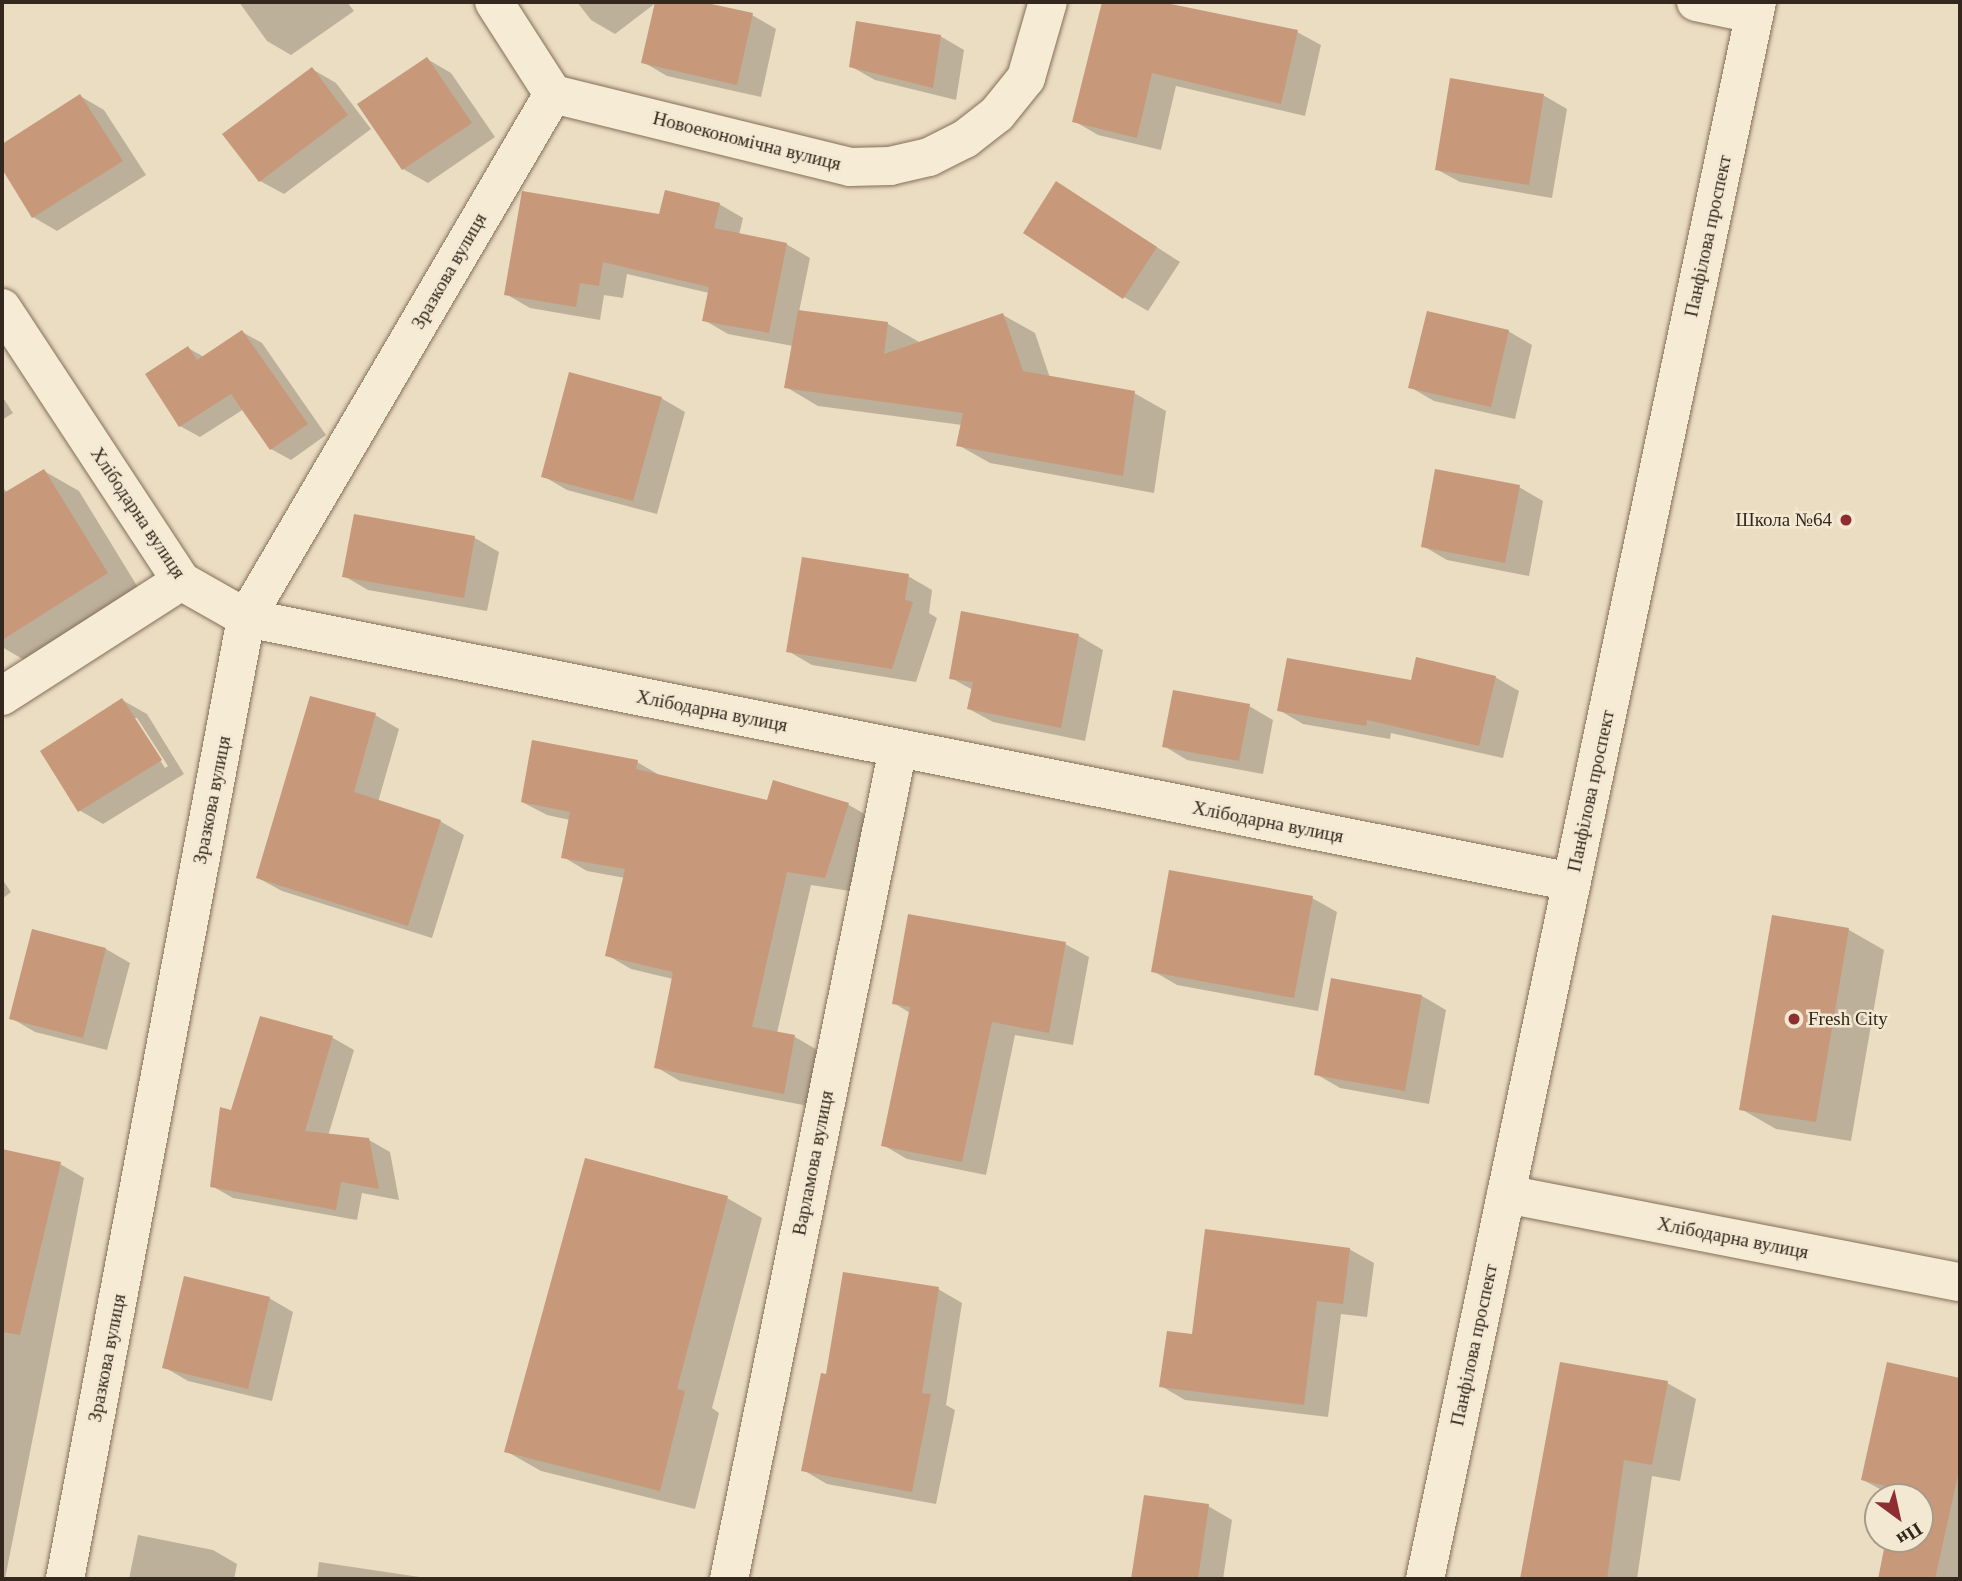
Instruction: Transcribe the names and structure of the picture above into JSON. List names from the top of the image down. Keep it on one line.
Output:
{"streets":{"street":["Новоекономічна вулиця","Панфілова проспект","Зразкова вулиця","Хлібодарна вулиця","Варламова вулиця"]},"crossings":[["Новоекономічна вулиця","Зразкова вулиця"],["Панфілова проспект","Хлібодарна вулиця"],["Зразкова вулиця","Хлібодарна вулиця"],["Хлібодарна вулиця","Варламова вулиця"]],"places":["Школа №64","Fresh City"],"north":"bottom right"}
